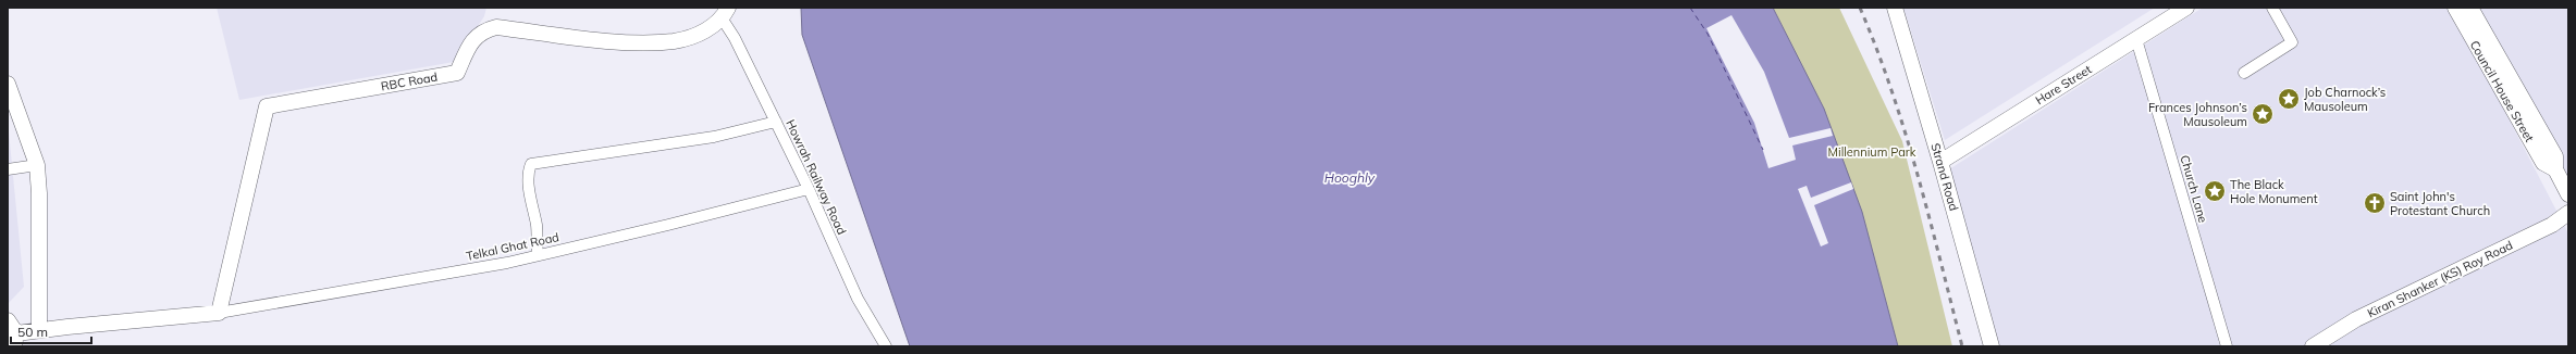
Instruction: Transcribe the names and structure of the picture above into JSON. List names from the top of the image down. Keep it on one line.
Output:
{"streets":{"main road":["RBC Road","Hare Street","Council House Street","Strand Road","Kiran Shanker (KS) Roy Road"],"street":["Howrah Railway Road","Church Lane","Telkal Ghat Road"]},"crossings":[["RBC Road","Howrah Railway Road"],["RBC Road","Telkal Ghat Road"],["Hare Street","Strand Road"],["Hare Street","Church Lane"],["Howrah Railway Road","Telkal Ghat Road"]],"water":["Hooghly"],"parks":["Millennium Park"],"places":{"place":["Job Charnock’s Mausoleum","Frances Johnson’s Mausoleum","The Black Hole Monument"],"church":["Saint John's Protestant Church"]},"scale_bar":"50 m"}
